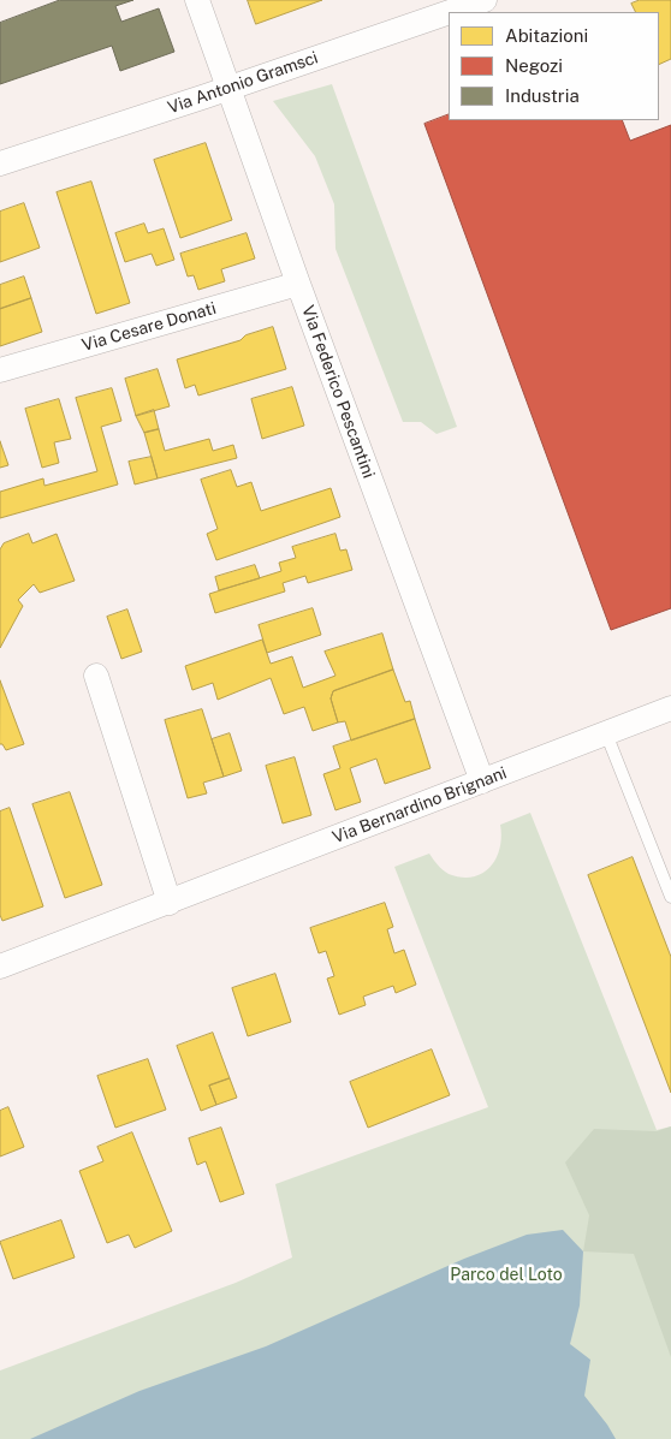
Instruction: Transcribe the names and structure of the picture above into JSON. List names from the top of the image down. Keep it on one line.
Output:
{"streets":{"street":["Via Antonio Gramsci","Via Cesare Donati","Via Federico Pescantini","Via Bernardino Brignani"]},"crossings":[["Via Antonio Gramsci","Via Federico Pescantini"],["Via Cesare Donati","Via Federico Pescantini"],["Via Federico Pescantini","Via Bernardino Brignani"]],"parks":["Parco del Loto"],"legend":["Abitazioni","Negozi","Industria"]}
